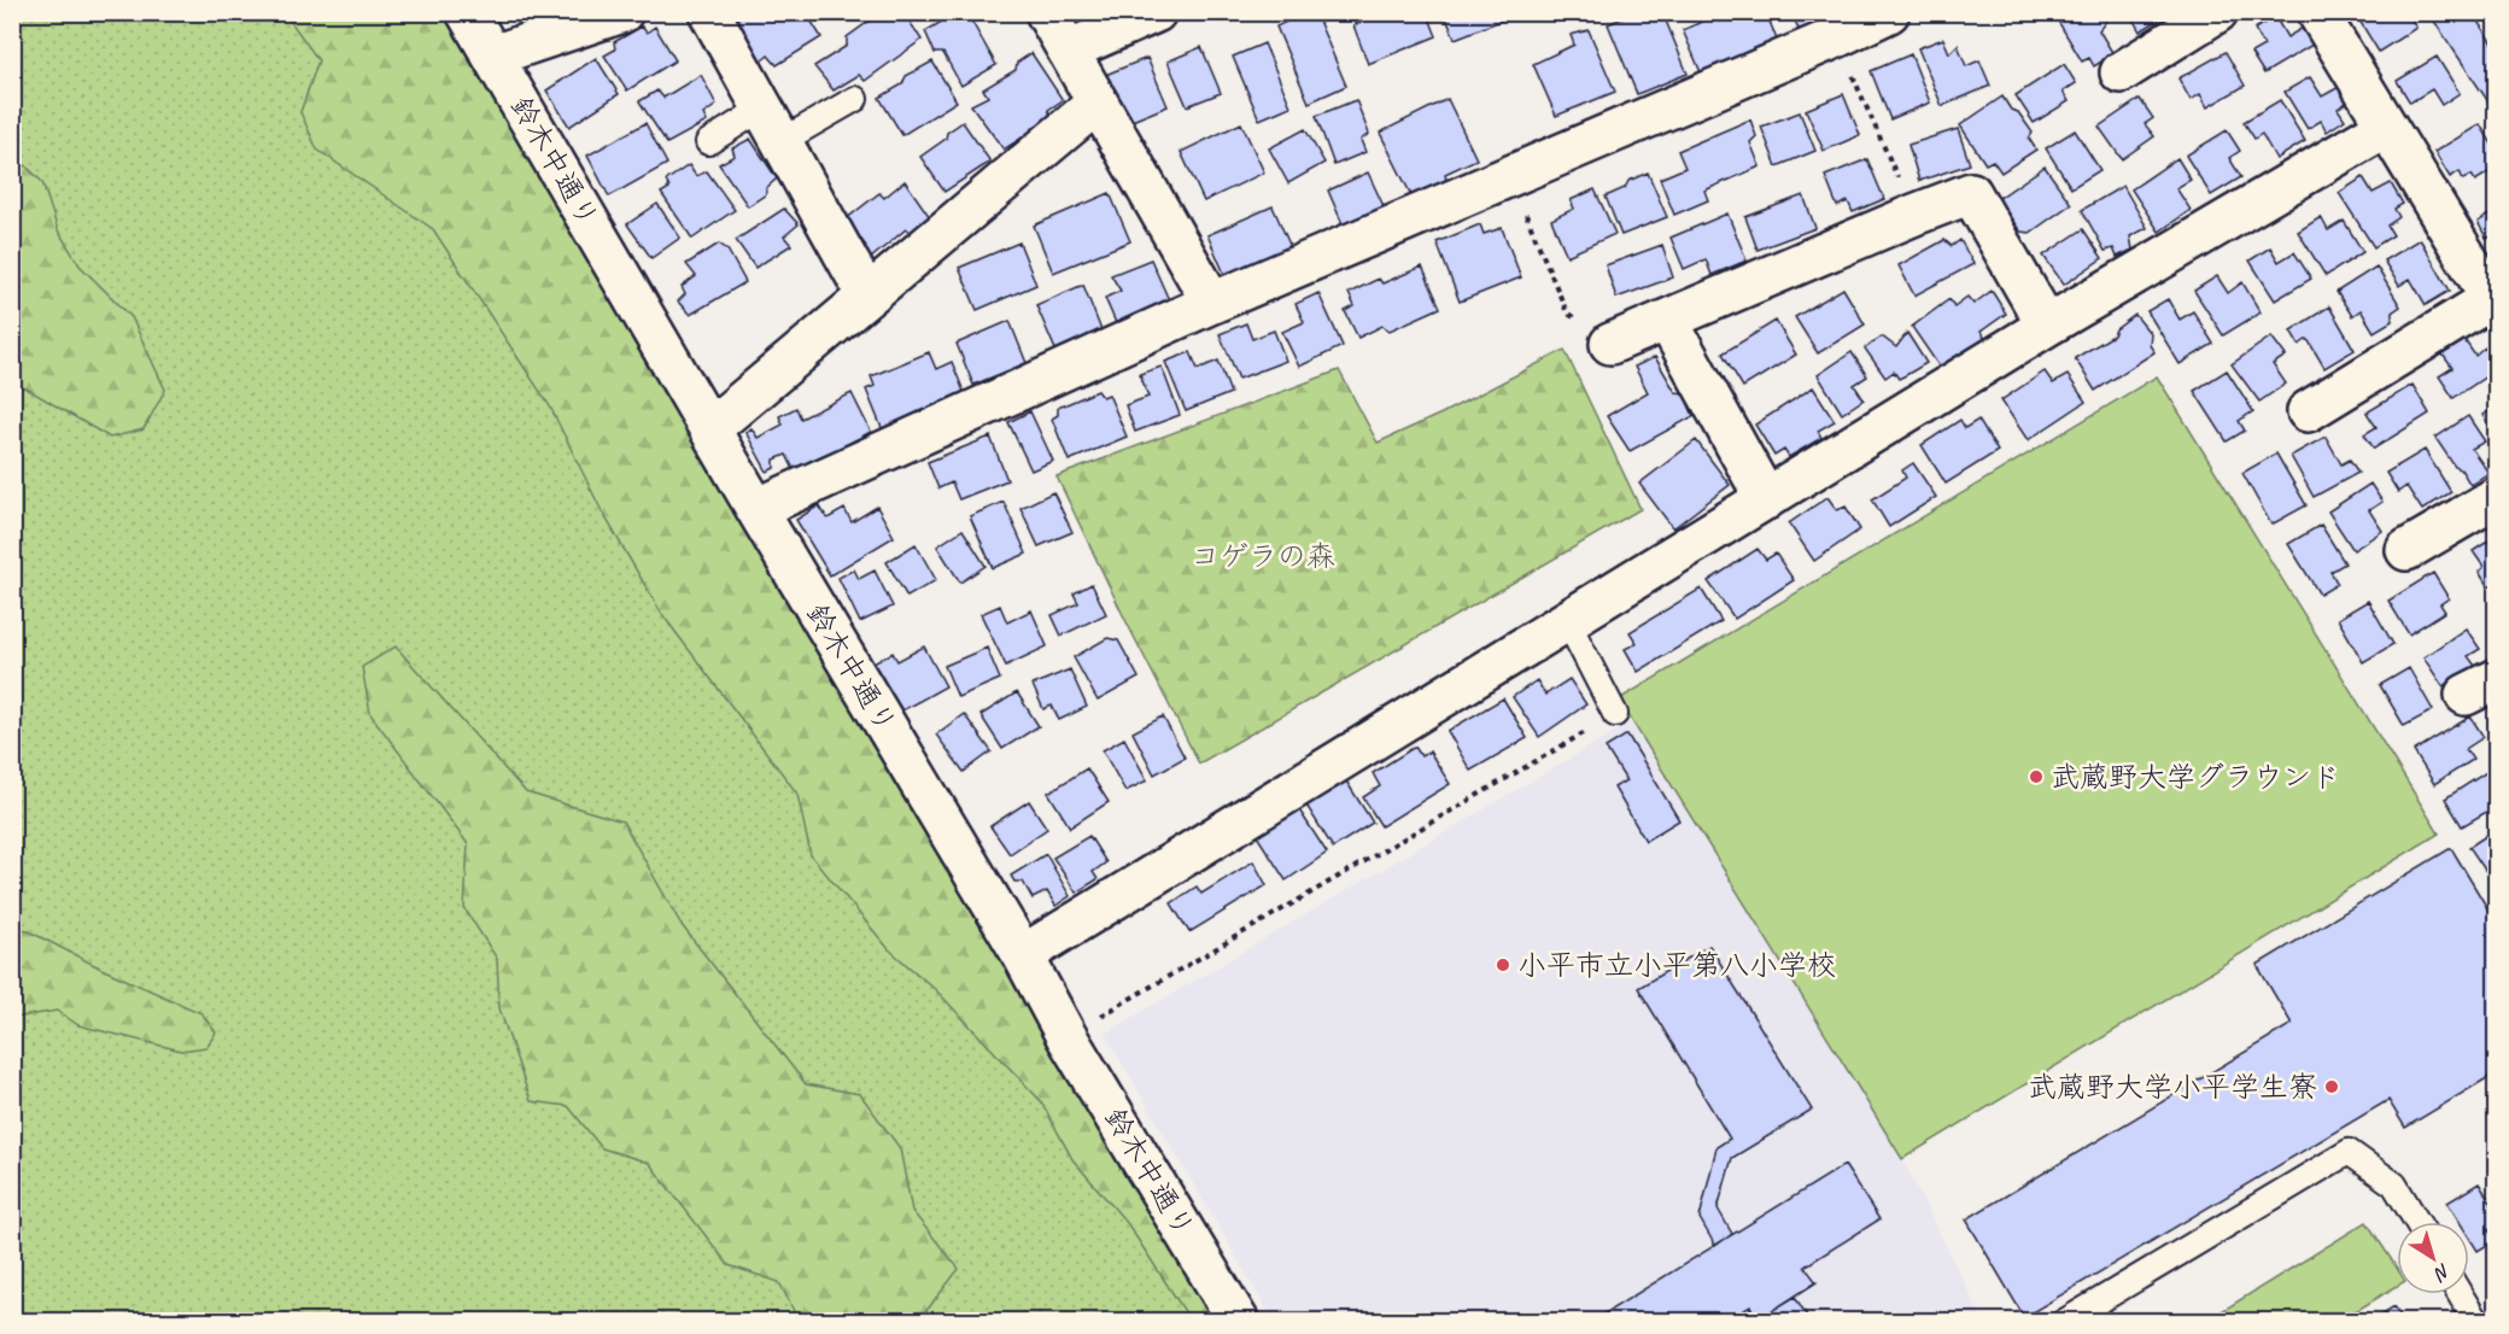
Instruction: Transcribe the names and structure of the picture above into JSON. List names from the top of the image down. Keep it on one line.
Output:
{"streets":{"street":["鈴木中通り"]},"parks":["コゲラの森"],"places":["武蔵野大学グラウンド","小平市立小平第八小学校","武蔵野大学小平学生寮"],"north":"bottom right"}
